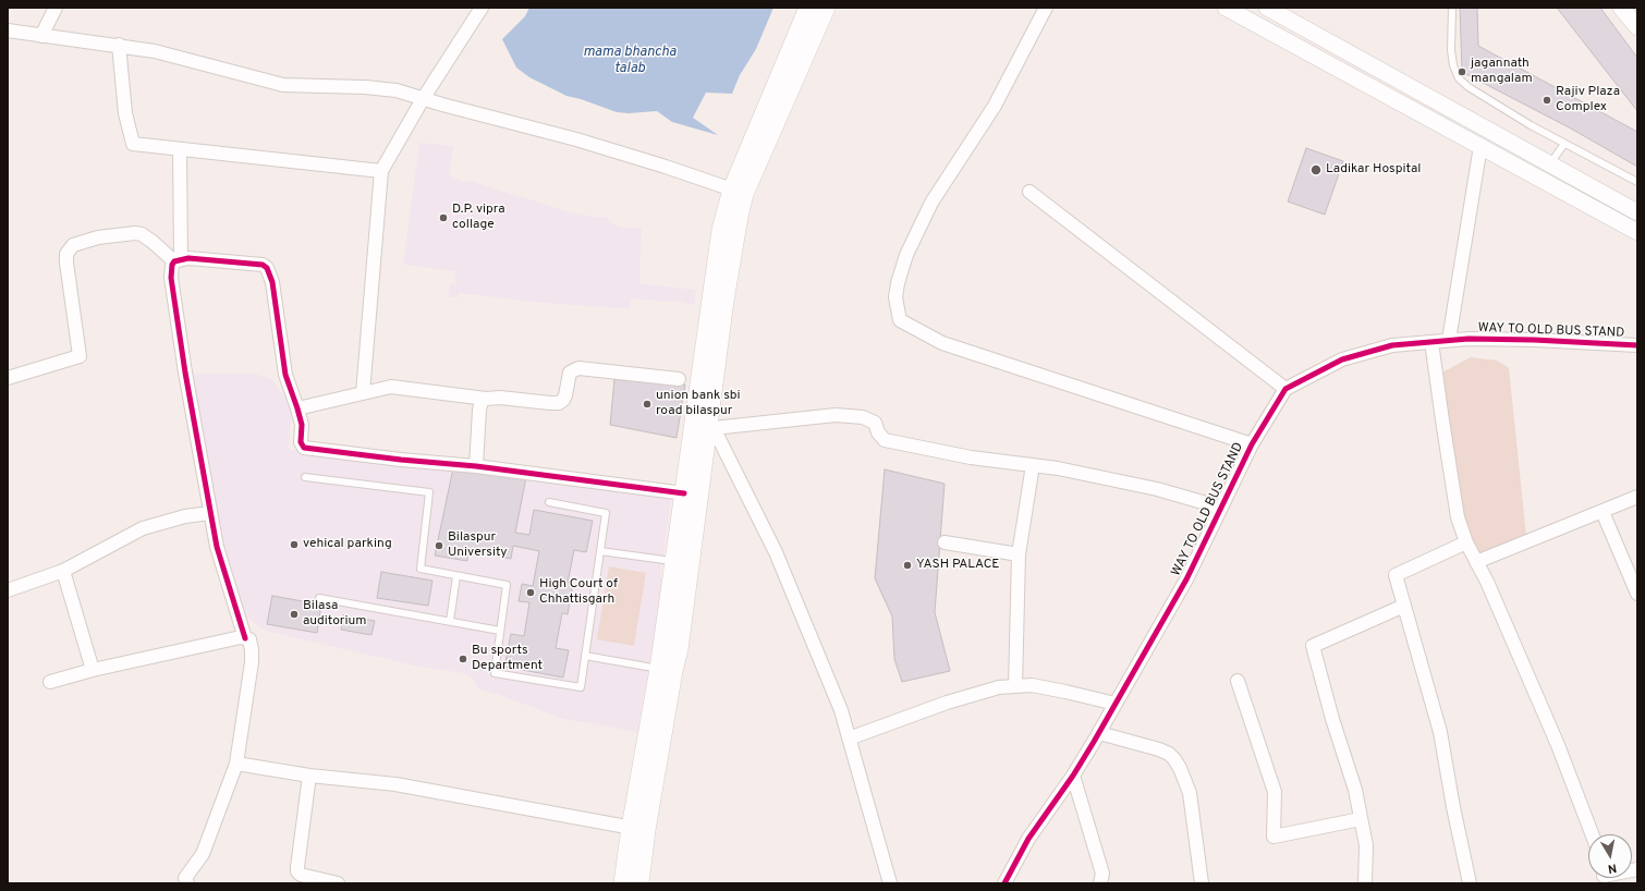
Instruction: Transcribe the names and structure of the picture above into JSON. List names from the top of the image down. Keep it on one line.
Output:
{"streets":{"street":["WAY TO OLD BUS STAND"]},"water":["mama bhancha talab"],"places":["jagannath mangalam","Rajiv Plaza Complex","Ladikar Hospital","D.P. vipra collage","union bank sbi road bilaspur","vehical parking","Bilaspur University","YASH PALACE","High Court of Chhattisgarh","Bilasa auditorium","Bu sports Department"],"north":"bottom"}
